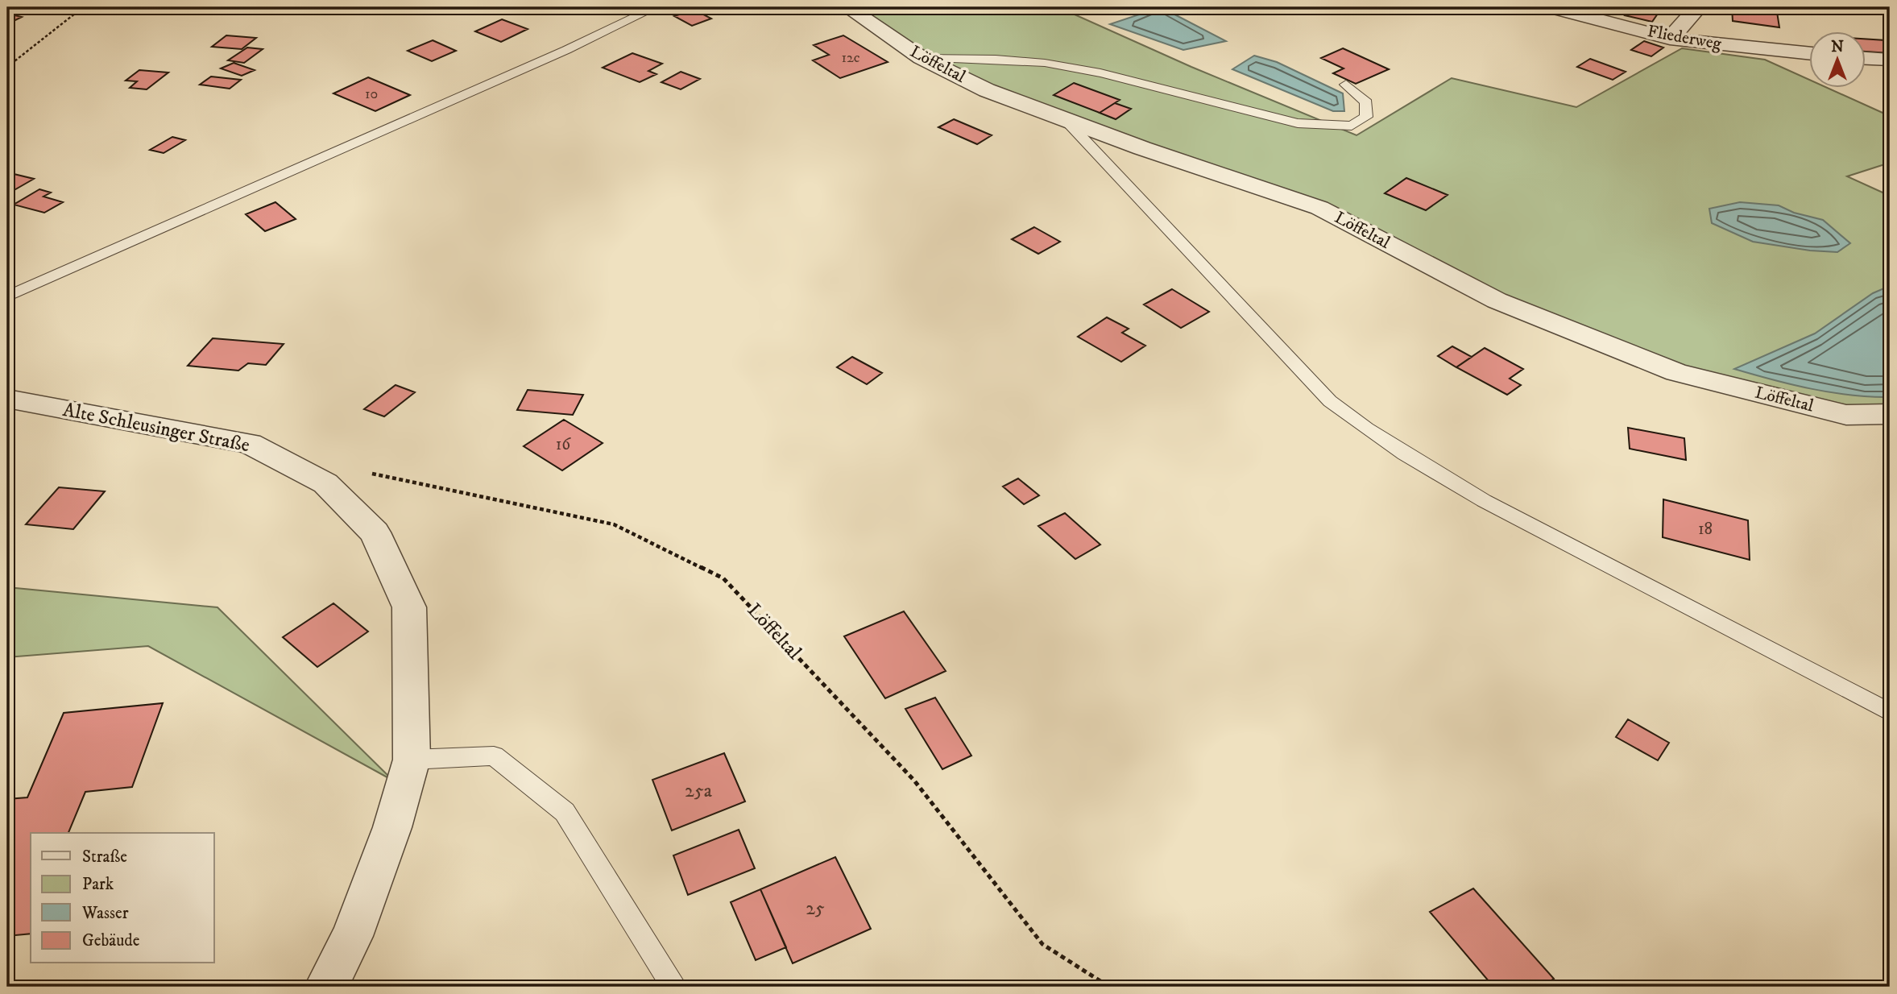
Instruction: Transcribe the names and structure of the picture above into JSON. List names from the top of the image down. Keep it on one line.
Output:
{"streets":{"street":["Fliederweg","Löffeltal","Alte Schleusinger Straße"]},"crossings":[["Löffeltal","Alte Schleusinger Straße"]],"house_numbers":["12c","10","16","18","25a","25"],"legend":["Straße","Park","Wasser","Gebäude"],"north":"top"}
